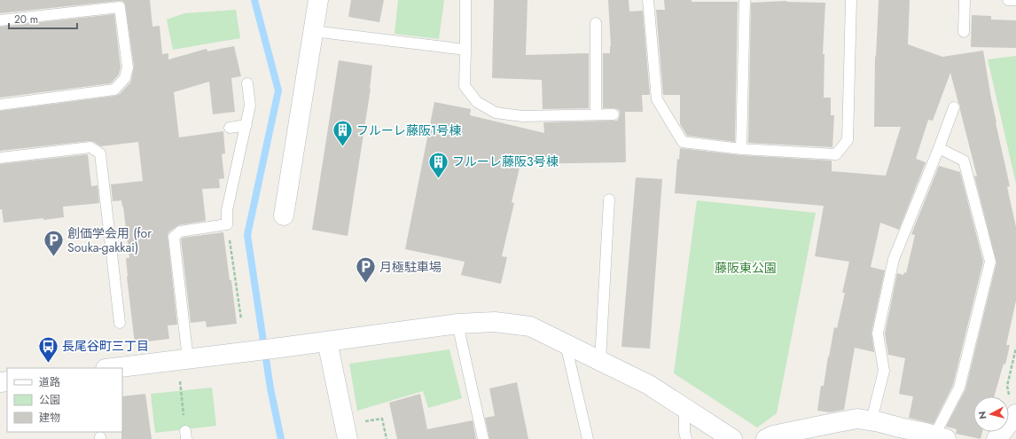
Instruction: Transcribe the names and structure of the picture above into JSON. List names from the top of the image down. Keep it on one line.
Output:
{"parks":["藤阪東公園"],"places":{"building":["フルーレ藤阪1号棟","フルーレ藤阪3号棟"],"parking":["創価学会用 (for Souka-gakkai)","月極駐車場"],"bus stop":["長尾谷町三丁目"]},"legend":["道路","公園","建物"],"scale_bar":"20 m","north":"left"}
